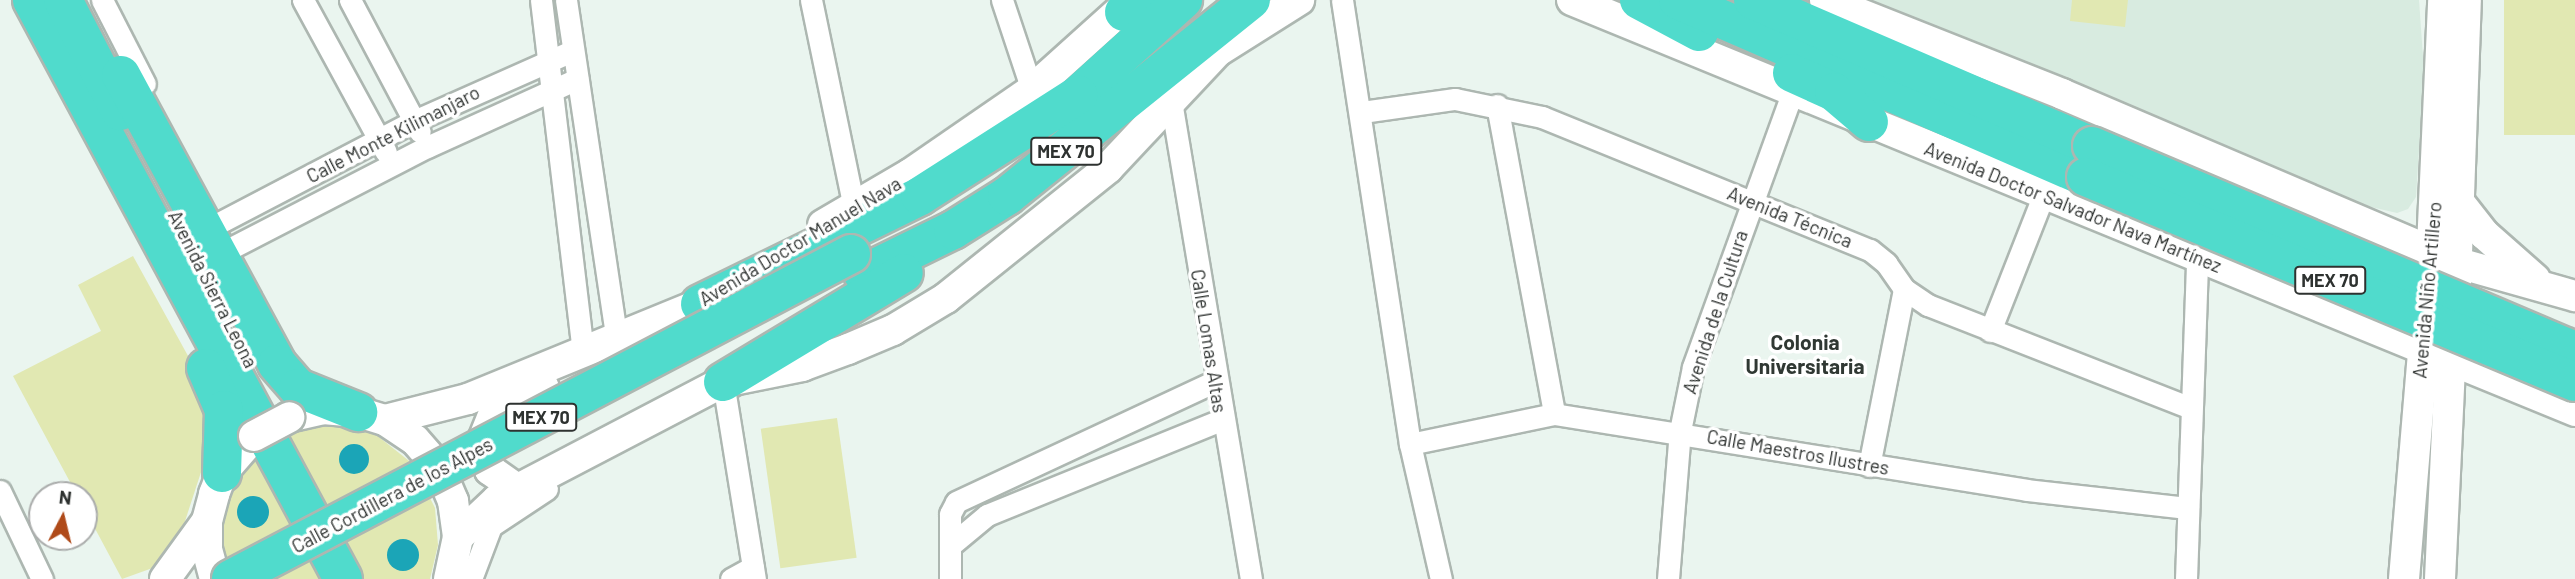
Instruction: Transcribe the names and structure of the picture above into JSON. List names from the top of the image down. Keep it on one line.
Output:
{"streets":{"highway":["MEX 70","Avenida Doctor Salvador Nava Martínez","Avenida Sierra Leona","Calle Cordillera de los Alpes"],"main road":["Avenida Doctor Manuel Nava","Avenida Niño Artillero"],"street":["Calle Monte Kilimanjaro","Avenida Técnica","Avenida de la Cultura","Calle Lomas Altas","Calle Maestros Ilustres"]},"crossings":[["Calle Monte Kilimanjaro","Avenida Sierra Leona"],["MEX 70","Calle Cordillera de los Alpes"],["Avenida Doctor Salvador Nava Martínez","Avenida Niño Artillero"],["Avenida Doctor Salvador Nava Martínez","Avenida de la Cultura"],["Avenida Técnica","Avenida de la Cultura"],["Avenida de la Cultura","Calle Maestros Ilustres"]],"districts":["Colonia Universitaria"],"north":"top"}
